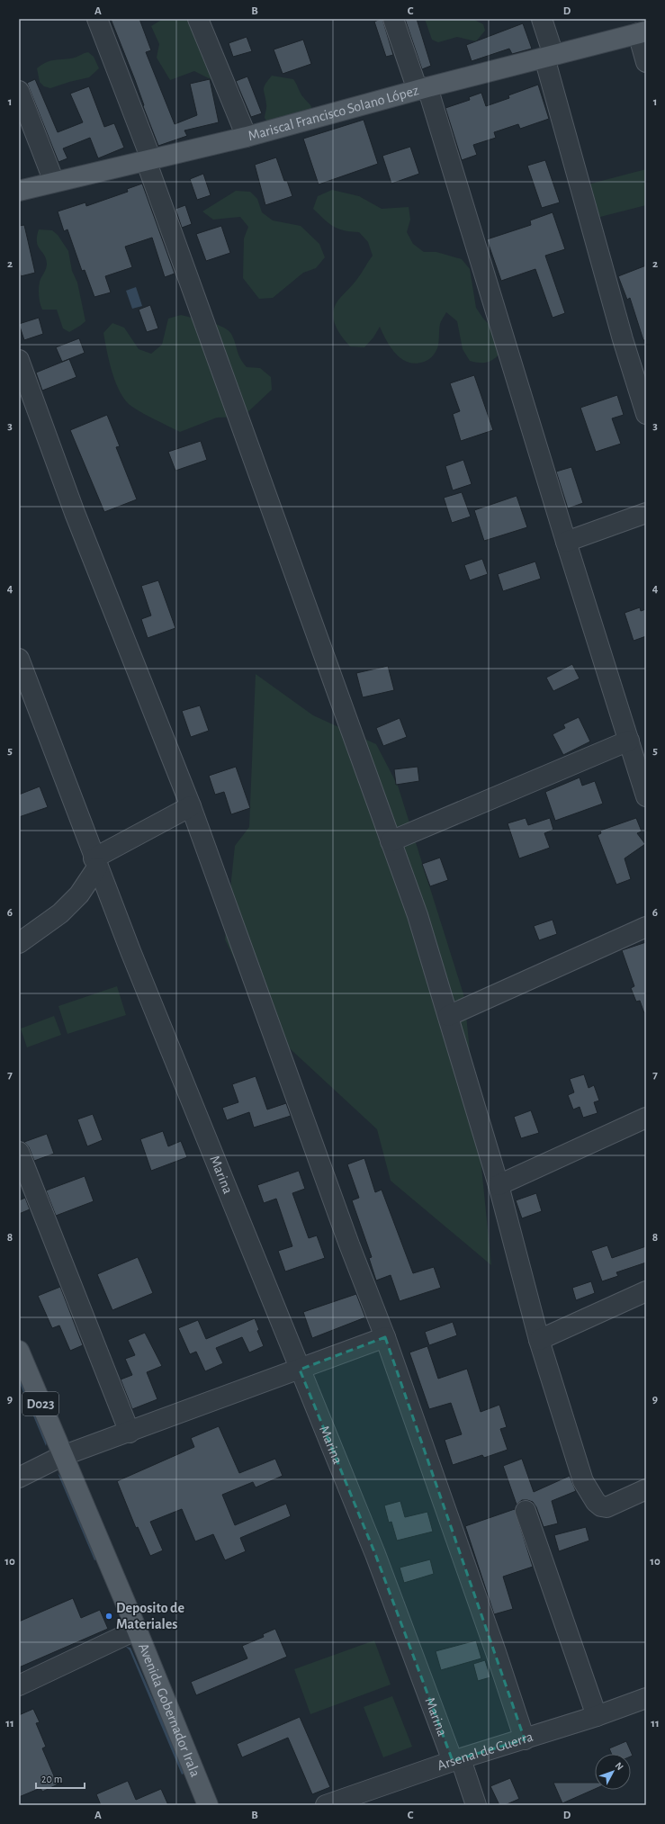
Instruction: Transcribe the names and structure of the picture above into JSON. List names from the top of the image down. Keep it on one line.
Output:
{"streets":{"main road":["Mariscal Francisco Solano López","D023","Avenida Gobernador Irala"],"street":["Marina","Arsenal de Guerra"]},"crossings":[["Marina","Arsenal de Guerra"],["D023","Avenida Gobernador Irala"]],"places":["Deposito de Materiales"],"scale_bar":"20 m","north":"top right","grid":{"columns":["A","B","C","D"],"rows":["1","2","3","4","5","6","7","8","9","10","11"]}}
